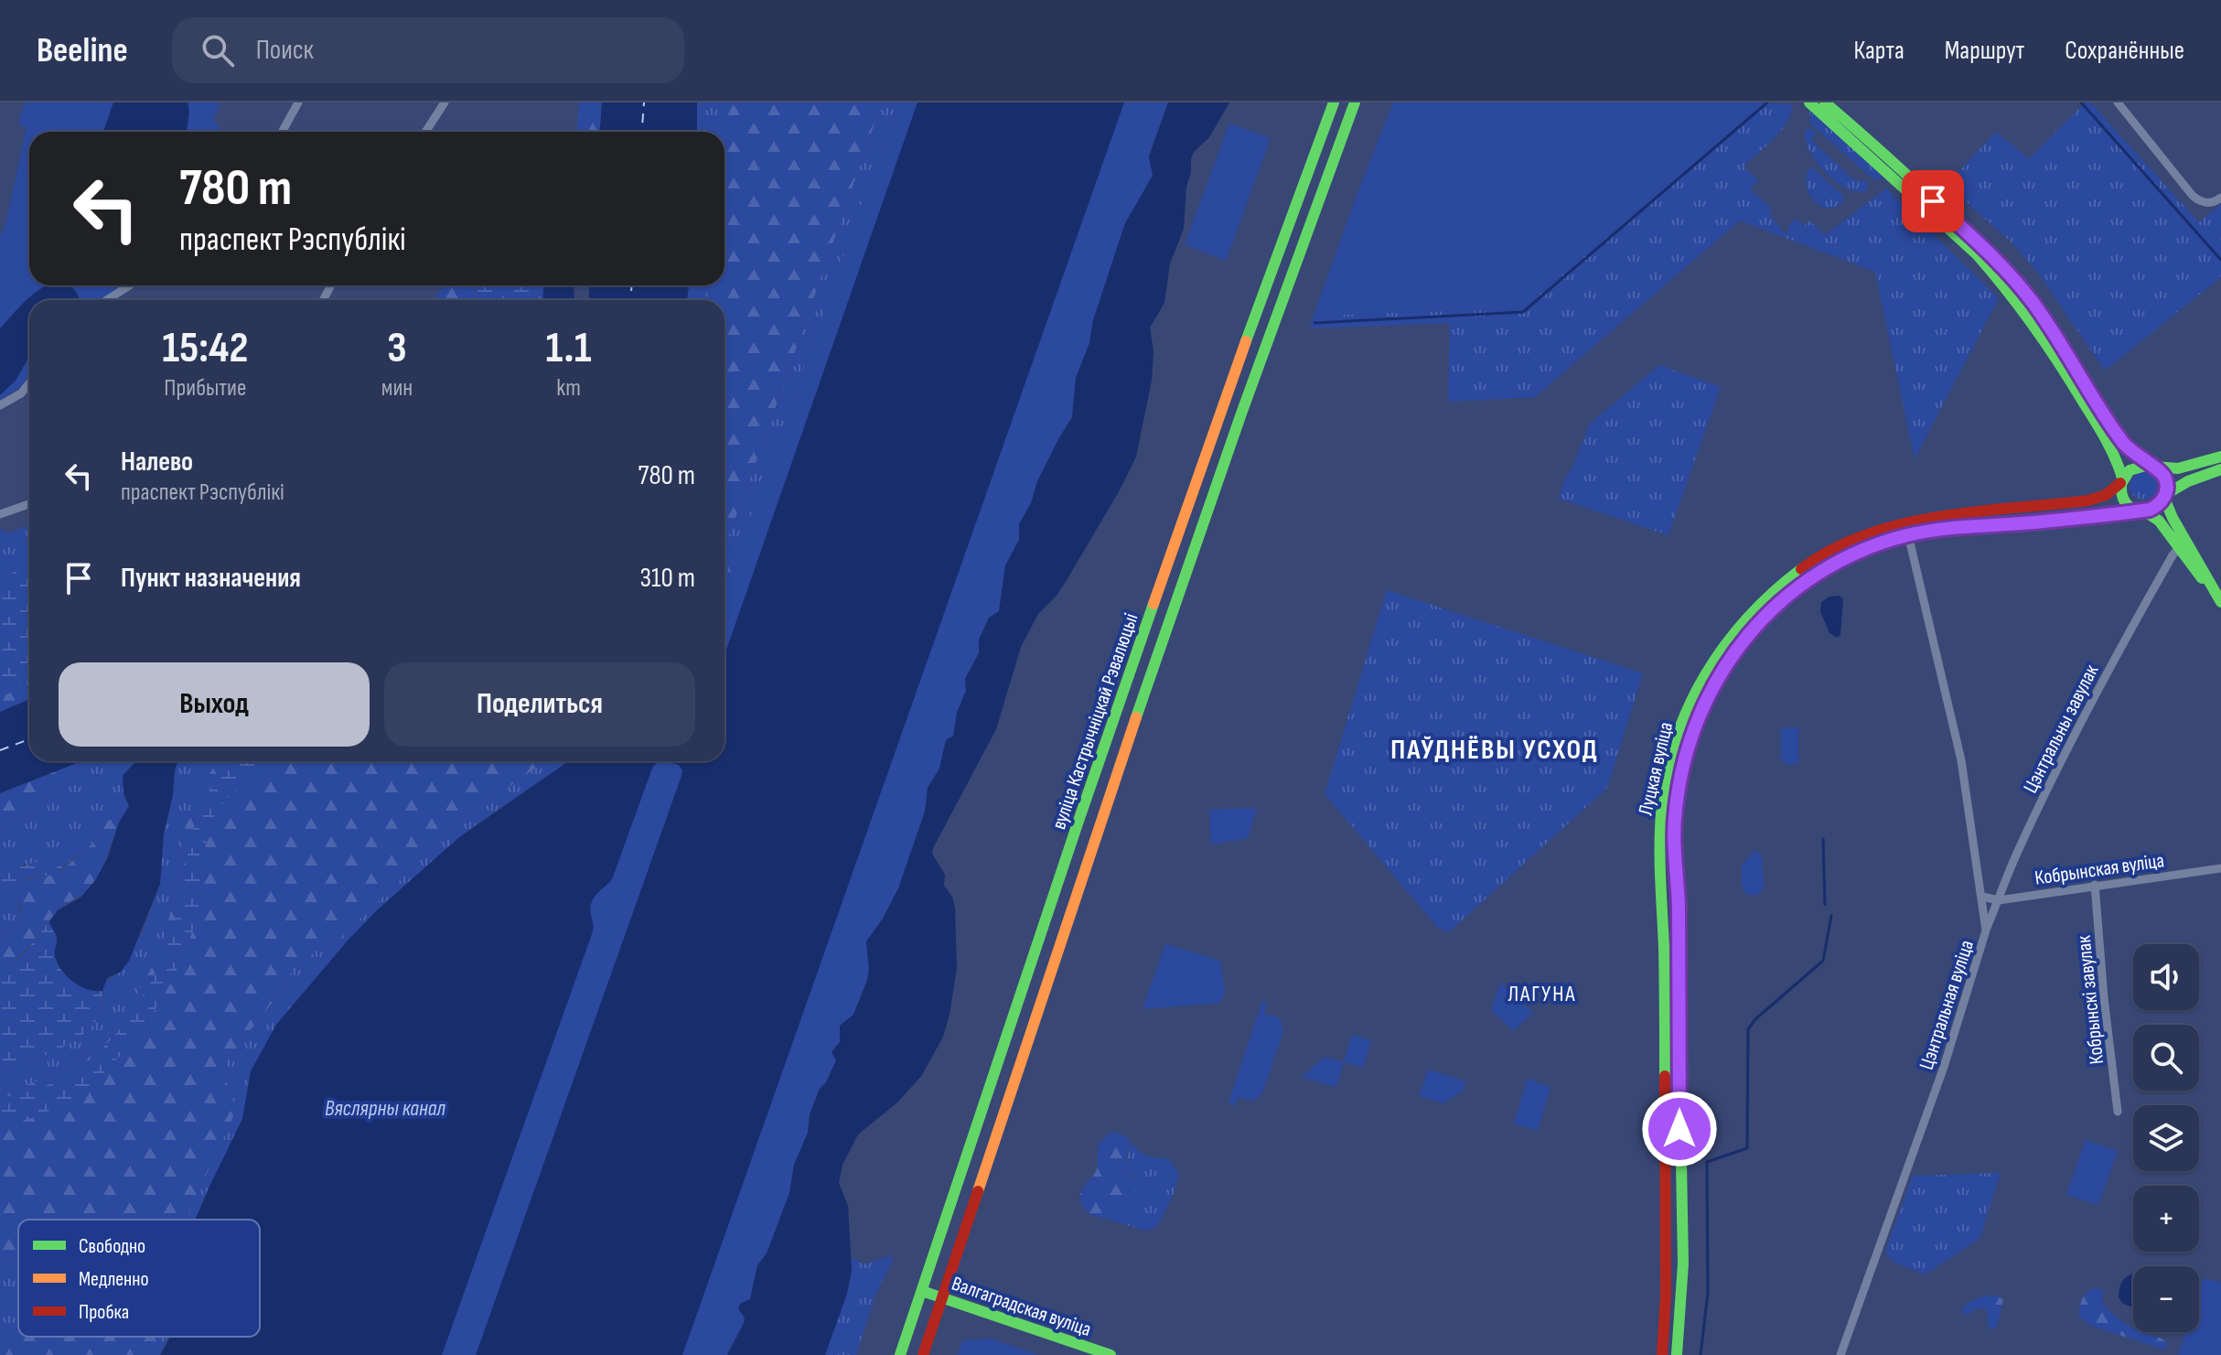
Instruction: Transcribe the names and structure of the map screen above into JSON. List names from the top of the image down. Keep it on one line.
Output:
{"streets":{"main road":["вуліца Кастрычніцкай Рэвалюцыі","Луцкая вуліца","Валгаградская вуліца"],"street":["Цэнтральны завулак","Кобрынская вуліца","Кобрынскі завулак","Цэнтральная вуліца"]},"crossings":[["вуліца Кастрычніцкай Рэвалюцыі","Валгаградская вуліца"],["Цэнтральны завулак","Кобрынская вуліца"],["Цэнтральны завулак","Цэнтральная вуліца"],["Луцкая вуліца","Цэнтральная вуліца"],["Кобрынская вуліца","Кобрынскі завулак"],["Кобрынская вуліца","Цэнтральная вуліца"]],"districts":["ПАЎДНЁВЫ УСХОД","ЛАГУНА"],"water":["Вяслярны канал"],"legend":["Свободно","Медленно","Пробка"],"page":{"header":"Beeline","search":"Поиск","nav":["Карта","Маршрут","Сохранённые"],"turn":["780 m","праспект Рэспублікі"],"eta":["15:42","Прибытие","3","мин","1.1","km"],"list":[{"name":"Налево","note":"праспект Рэспублікі","value":"780 m"},{"name":"Пункт назначения","value":"310 m"}],"buttons":["Выход","Поделиться"],"map_buttons":["+","−"]}}
